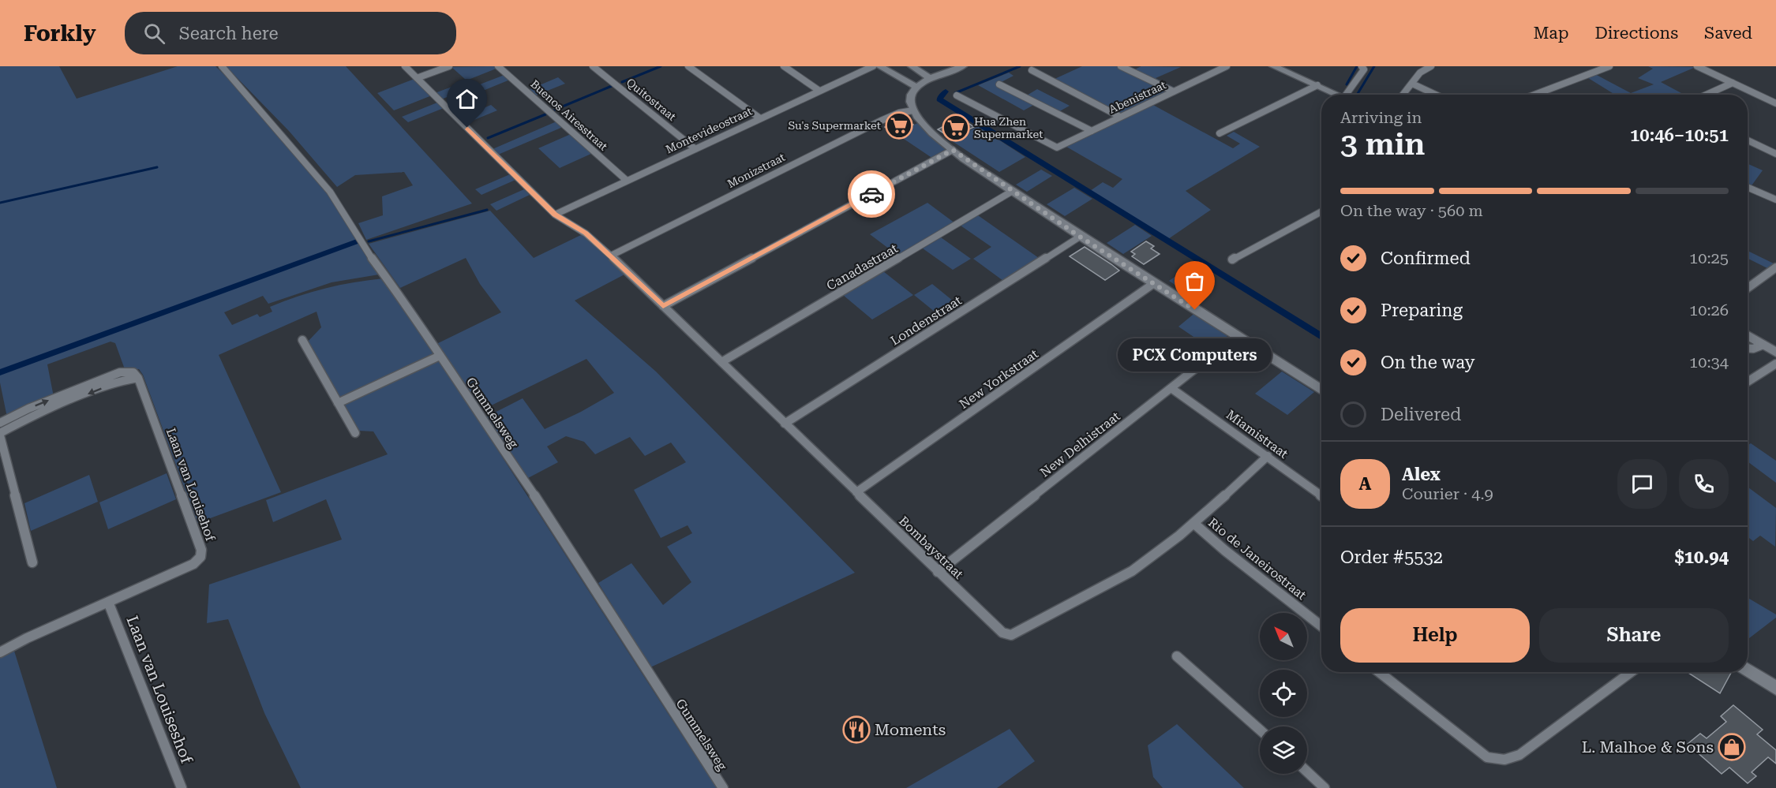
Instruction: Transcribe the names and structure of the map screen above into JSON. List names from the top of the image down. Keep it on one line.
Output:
{"streets":{"street":["Abenistraat","Quitostraat","Buenos Airesstraat","Montevideostraat","Monizstraat","Canadastraat","Londenstraat","New Yorkstraat","Gummelsweg","Miamistraat","New Delhistraat","Laan van Louisehof","Bombaystraat","Rio de Janeirostraat","Laan van Louiseshof"]},"crossings":[["Quitostraat","Montevideostraat"],["Buenos Airesstraat","Montevideostraat"],["Montevideostraat","Bombaystraat"],["Monizstraat","Bombaystraat"],["Canadastraat","Bombaystraat"],["Londenstraat","Bombaystraat"],["New Yorkstraat","Bombaystraat"],["Miamistraat","New Delhistraat"],["Miamistraat","Bombaystraat"],["New Delhistraat","Bombaystraat"],["Laan van Louisehof","Laan van Louiseshof"],["Bombaystraat","Rio de Janeirostraat"]],"places":{"supermarket":["Su's Supermarket","Hua Zhen Supermarket"],"other":["PCX Computers"],"restaurant":["Moments"],"shop":["L. Malhoe & Sons"]},"north":"top left","page":{"header":"Forkly","search":"Search here","nav":["Map","Directions","Saved"],"heading":["3 min","Arriving in","10:46–10:51"],"panel":["Alex","Courier · 4.9","Order #5532","$10.94"],"bar":"On the way · 560 m","list":[["Confirmed","10:25"],["Preparing","10:26"],["On the way","10:34"],"Delivered"],"bubble":"PCX Computers","round":"A","buttons":["Help","Share"]}}
